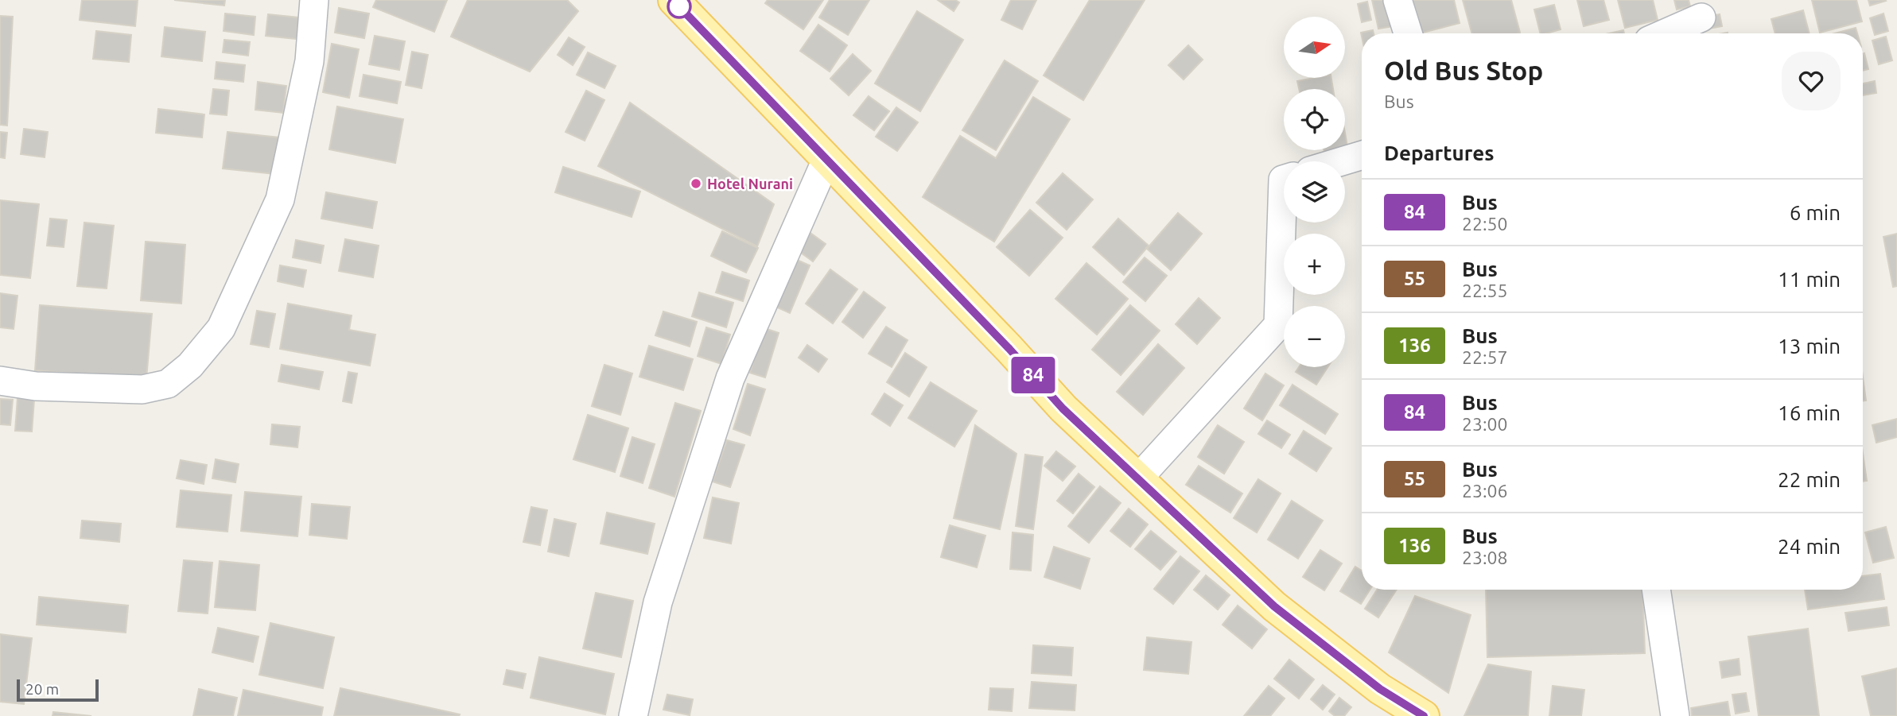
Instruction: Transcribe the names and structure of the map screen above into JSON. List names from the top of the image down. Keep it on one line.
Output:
{"places":["Hotel Nurani"],"lines":["bus line 84"],"scale_bar":"20 m","north":"right","page":{"on_map":"84","map_buttons":["+","−"],"heading":[["Old Bus Stop","Bus"],"Departures"],"list":[{"mark":"84","name":"Bus","note":"22:50","value":"6 min"},{"mark":"55","name":"Bus","note":"22:55","value":"11 min"},{"mark":"136","name":"Bus","note":"22:57","value":"13 min"},{"mark":"84","name":"Bus","note":"23:00","value":"16 min"},{"mark":"55","name":"Bus","note":"23:06","value":"22 min"},{"mark":"136","name":"Bus","note":"23:08","value":"24 min"}],"scale":"20 m"}}
